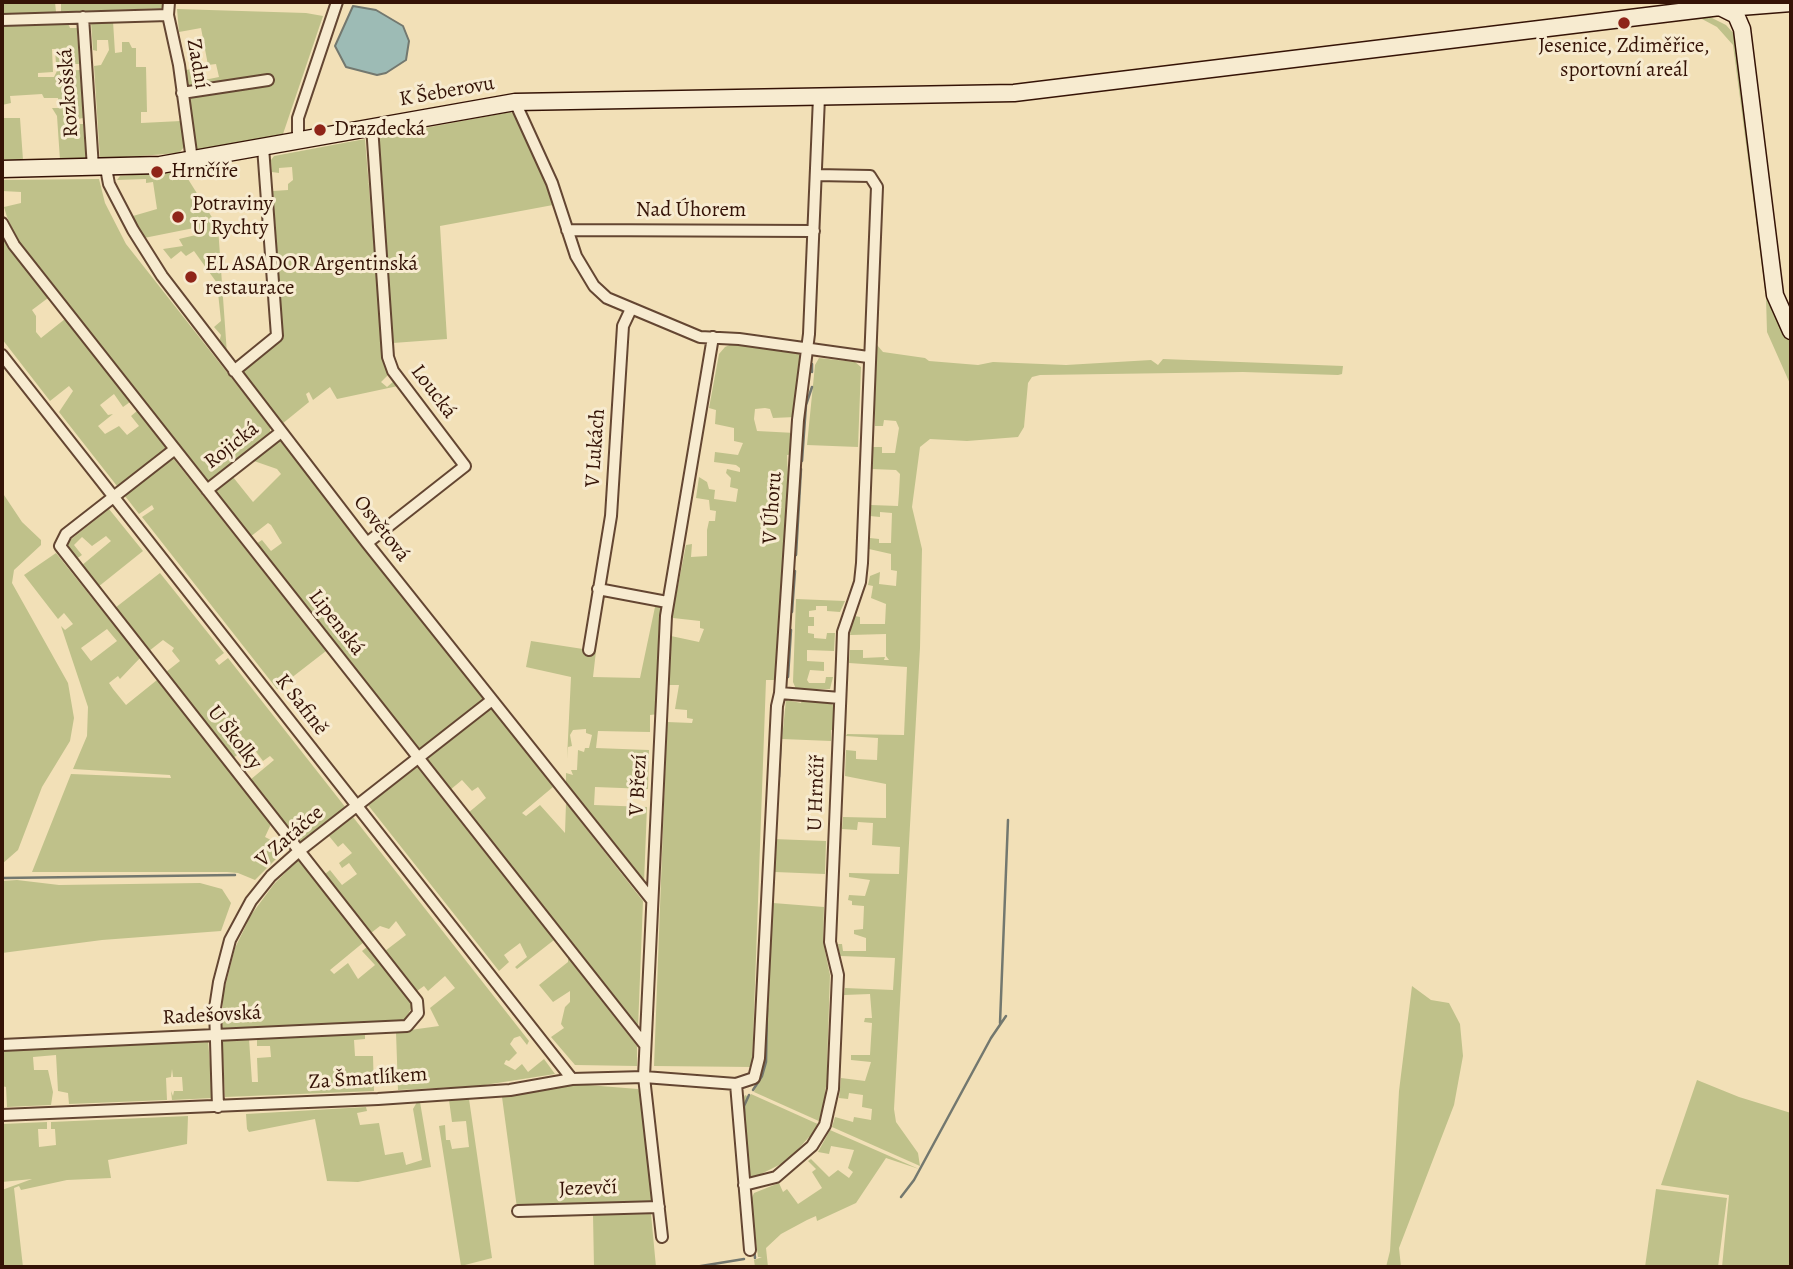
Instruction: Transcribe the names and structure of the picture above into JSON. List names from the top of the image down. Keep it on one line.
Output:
{"streets":{"street":["Zadní","K Šeberovu","Rozkošská","Nad Úhorem","Loucká","Rojická","V Lukách","V Úhoru","Osvětová","Lipenská","K Safině","U Školky","V Březí","U Hrnčíř","V Zatáčce","Radešovská","Za Šmatlíkem","Jezevčí"]},"crossings":[["Zadní","K Šeberovu"],["Zadní","Rozkošská"],["K Šeberovu","Rozkošská"],["K Šeberovu","Loucká"],["K Šeberovu","V Úhoru"],["K Šeberovu","Osvětová"],["Rozkošská","Osvětová"],["Nad Úhorem","V Úhoru"],["Loucká","Osvětová"],["Rojická","Osvětová"],["Rojická","Lipenská"],["V Úhoru","U Hrnčíř"],["V Úhoru","Za Šmatlíkem"],["Osvětová","V Březí"],["Osvětová","V Zatáčce"],["Lipenská","V Březí"],["Lipenská","V Zatáčce"],["K Safině","U Školky"],["K Safině","V Zatáčce"],["K Safině","Za Šmatlíkem"],["U Školky","V Zatáčce"],["U Školky","Radešovská"],["V Březí","Za Šmatlíkem"],["V Březí","Jezevčí"],["V Zatáčce","Radešovská"],["V Zatáčce","Za Šmatlíkem"]],"places":["Jesenice, Zdiměřice, sportovní areál","Drazdecká","Hrnčíře","Potraviny U Rychty","EL ASADOR Argentinská restaurace"]}
